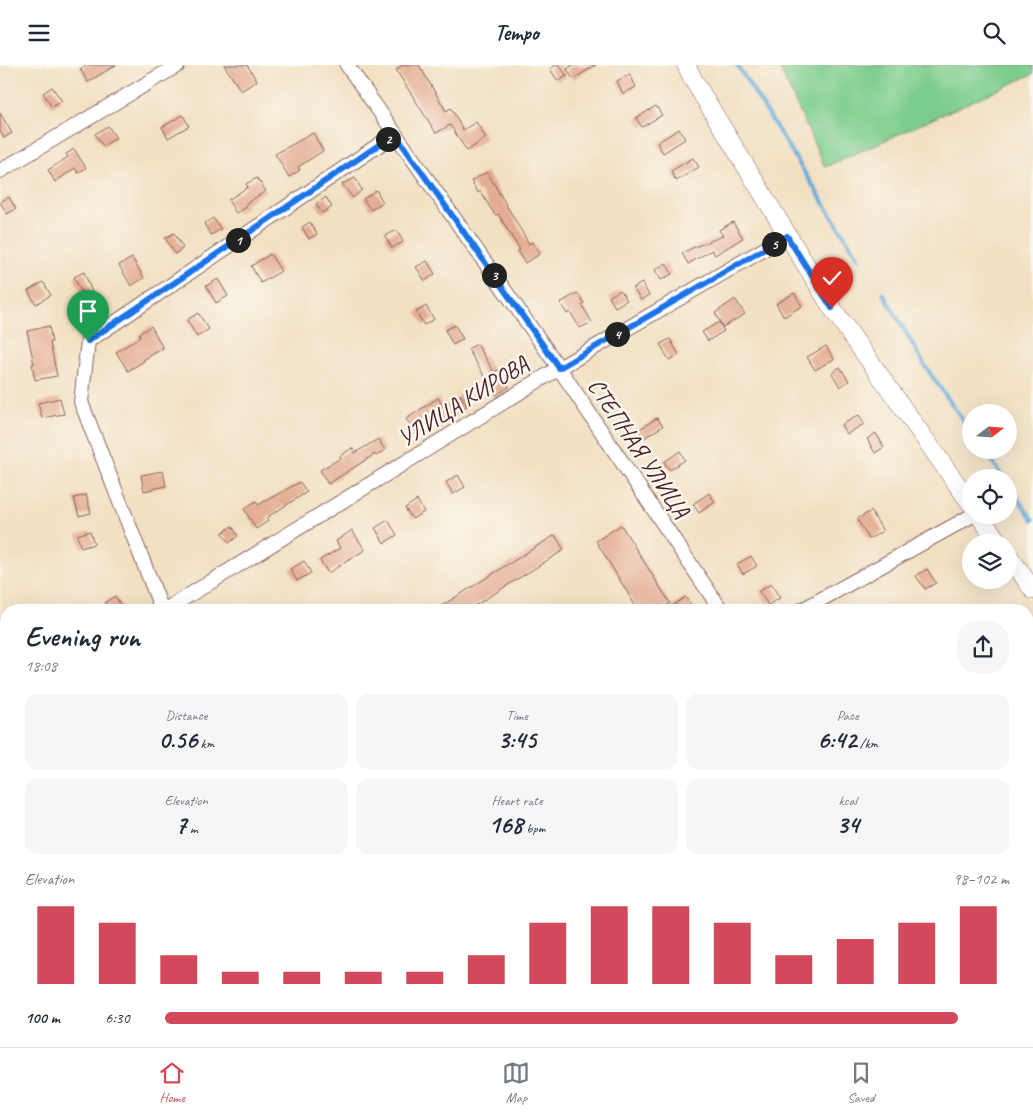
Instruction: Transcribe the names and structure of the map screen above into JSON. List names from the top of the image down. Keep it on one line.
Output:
{"streets":{"street":["УЛИЦА КИРОВА","СТЕПНАЯ УЛИЦА"]},"crossings":[["УЛИЦА КИРОВА","СТЕПНАЯ УЛИЦА"]],"north":"right","page":{"header":"Tempo","pins":["2","1","5","3","4"],"heading":["Evening run","18:08"],"stats":[["Distance","0.56 km"],["Time","3:45"],["Pace","6:42 /km"],["Elevation","7 m"],["Heart rate","168 bpm"],["kcal","34"]],"chart":["Elevation","98–102 m"],"list":[{"name":"100 m","note":"6:30"}],"tabs":["Home","Map","Saved"]}}
